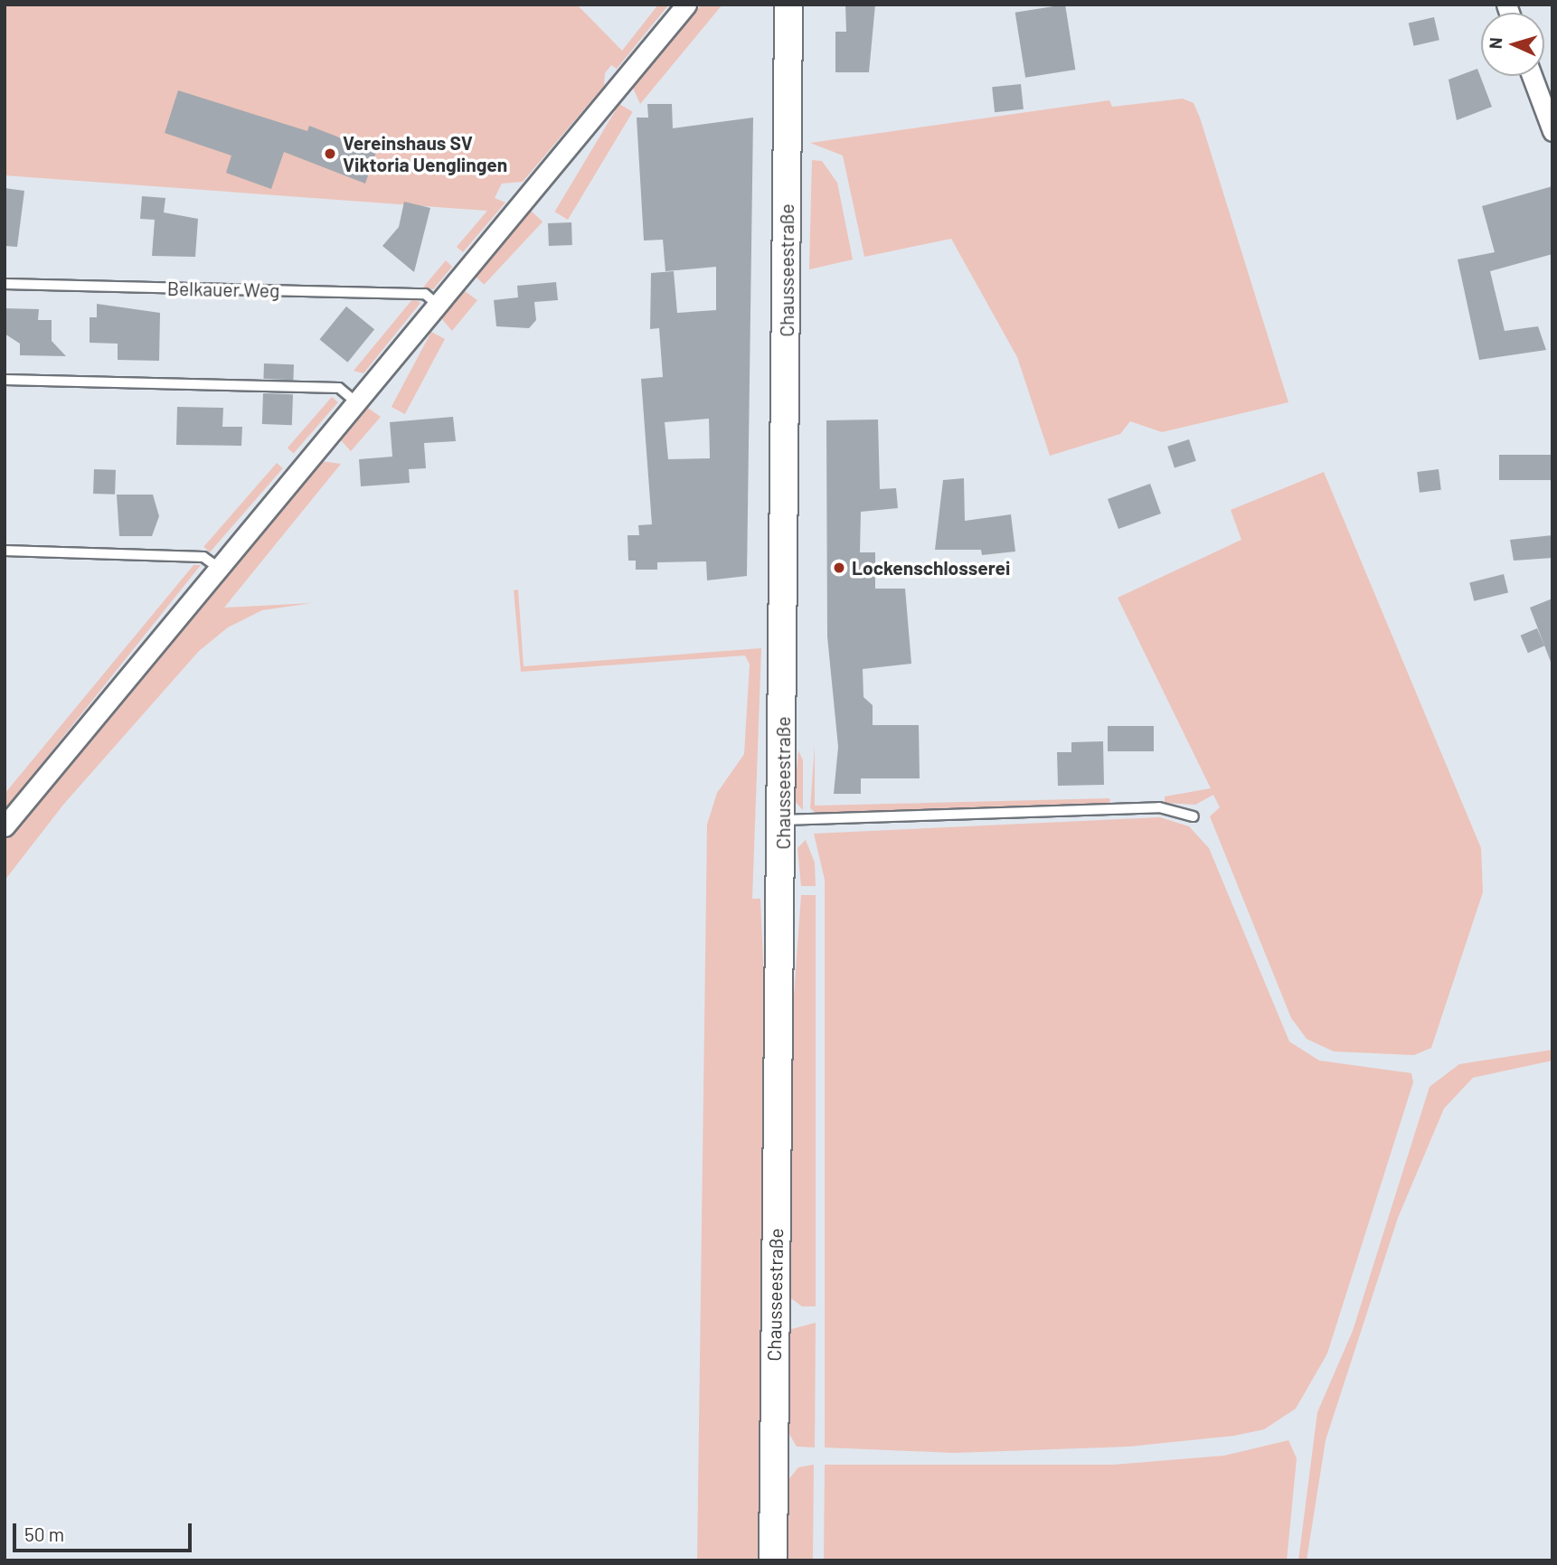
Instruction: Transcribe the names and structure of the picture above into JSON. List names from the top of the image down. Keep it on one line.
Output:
{"streets":{"main road":["Chausseestraße"],"lane":["Belkauer Weg"]},"places":["Vereinshaus SV Viktoria Uenglingen","Lockenschlosserei"],"scale_bar":"50 m","north":"left"}
